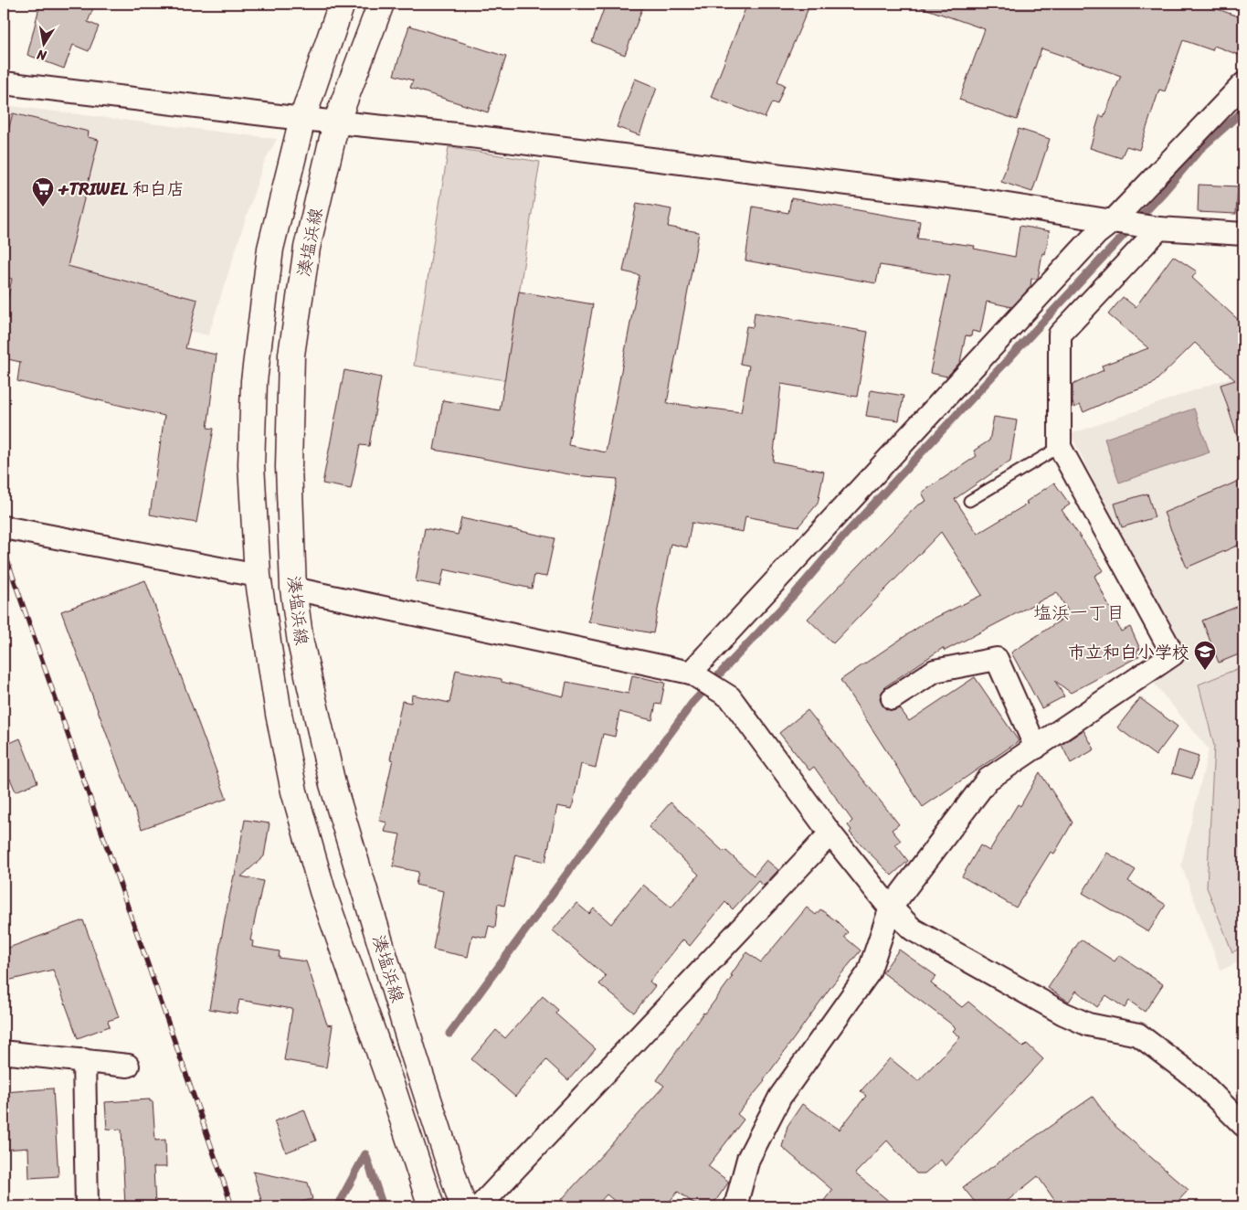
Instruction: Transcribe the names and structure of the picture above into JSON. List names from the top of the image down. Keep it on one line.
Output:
{"streets":{"main road":["湊塩浜線"]},"districts":["塩浜一丁目"],"places":{"supermarket":["+TRIWEL 和白店"],"school or university":["市立和白小学校"]},"north":"bottom"}
